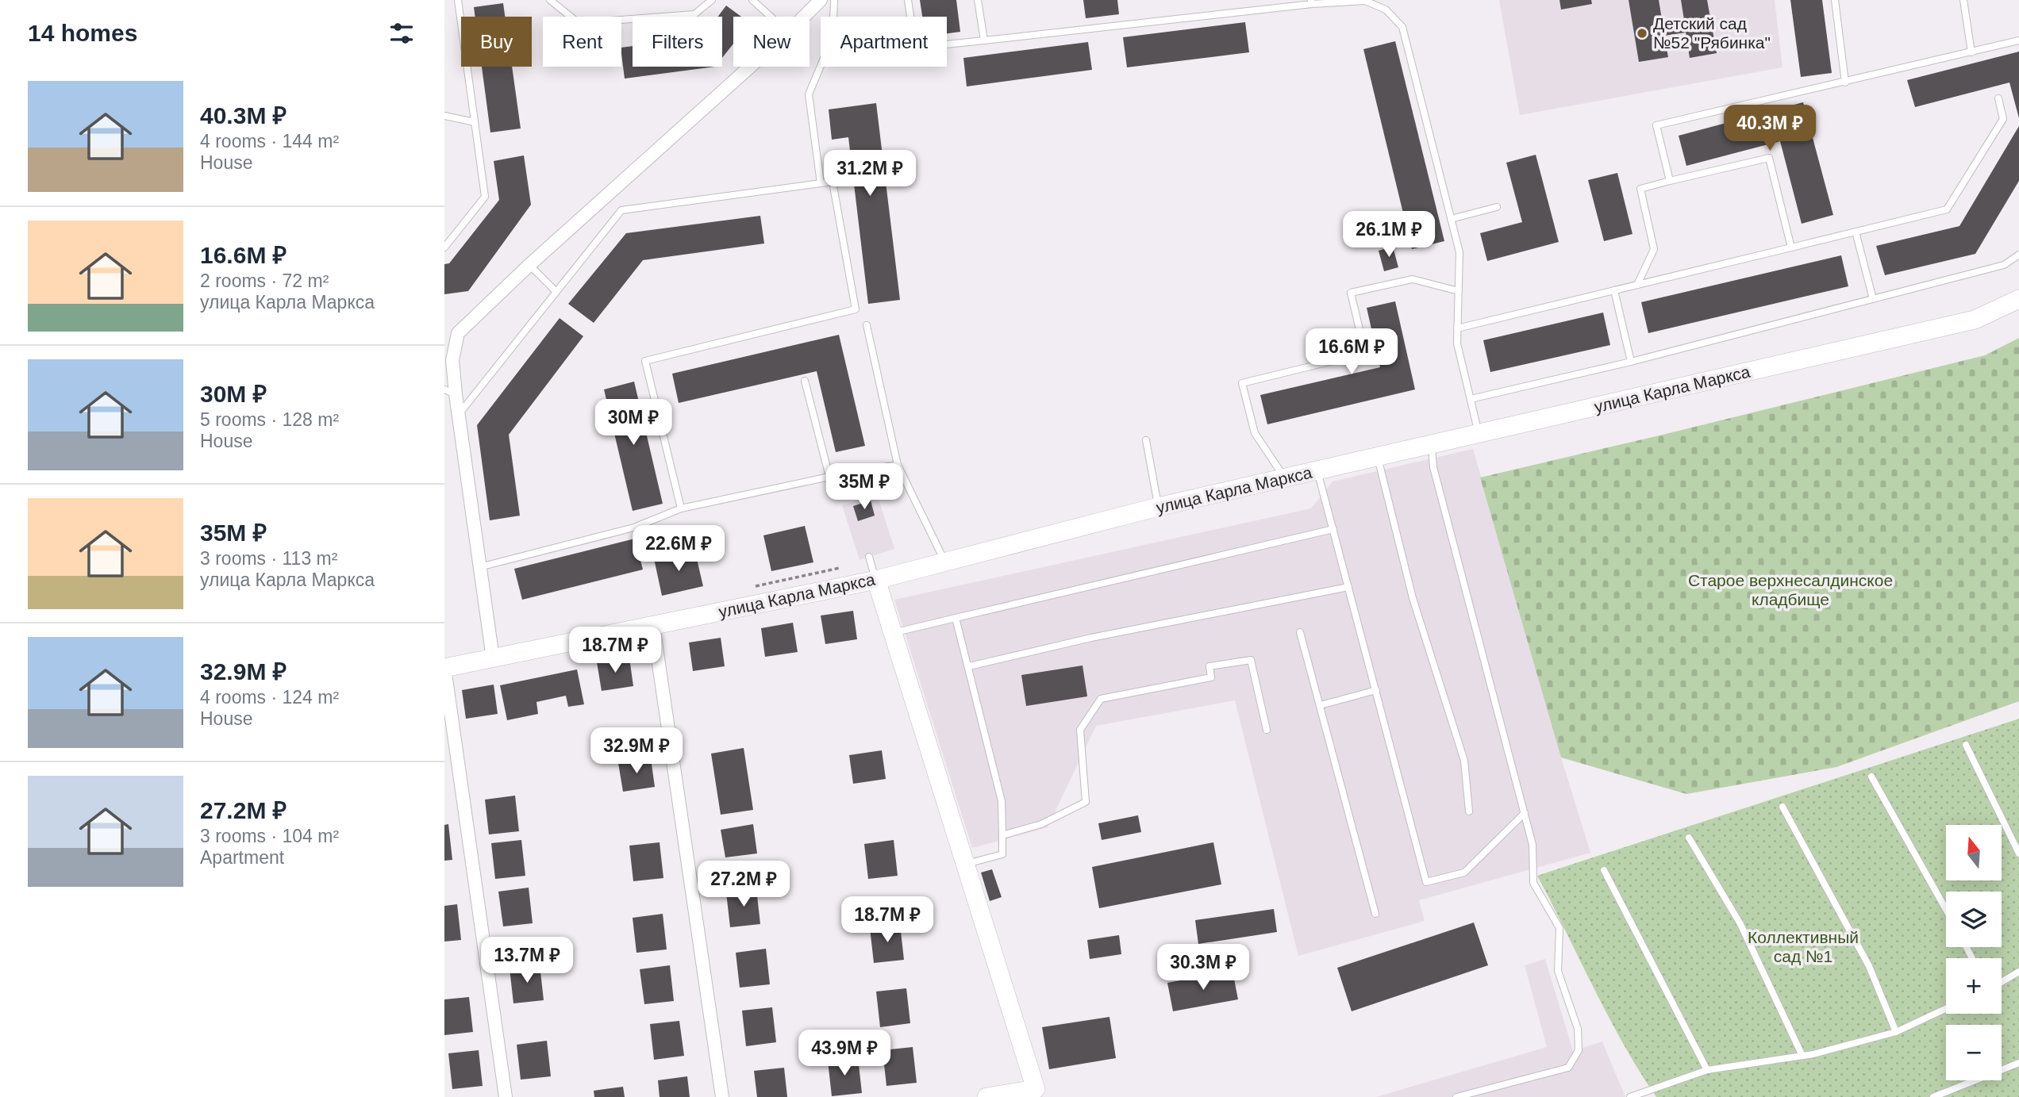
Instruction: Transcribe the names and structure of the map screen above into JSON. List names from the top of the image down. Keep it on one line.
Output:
{"streets":{"main road":["улица Карла Маркса"]},"parks":["Старое верхнесалдинское кладбище","Коллективный сад №1"],"places":["Детский сад №52 \"Рябинка\""],"north":"top","page":{"heading":"14 homes","chip":["Buy","Rent","Filters","New","Apartment"],"list":[{"name":"40.3M ₽","note":"4 rooms · 144 m² · House"},{"name":"16.6M ₽","note":"2 rooms · 72 m² · улица Карла Маркса"},{"name":"30M ₽","note":"5 rooms · 128 m² · House"},{"name":"35M ₽","note":"3 rooms · 113 m² · улица Карла Маркса"},{"name":"32.9M ₽","note":"4 rooms · 124 m² · House"},{"name":"27.2M ₽","note":"3 rooms · 104 m² · Apartment"}],"price":["40.3M ₽","31.2M ₽","26.1M ₽","16.6M ₽","30M ₽","35M ₽","22.6M ₽","18.7M ₽","32.9M ₽","27.2M ₽","18.7M ₽","13.7M ₽","30.3M ₽","43.9M ₽"],"map_buttons":["+","−"]}}
